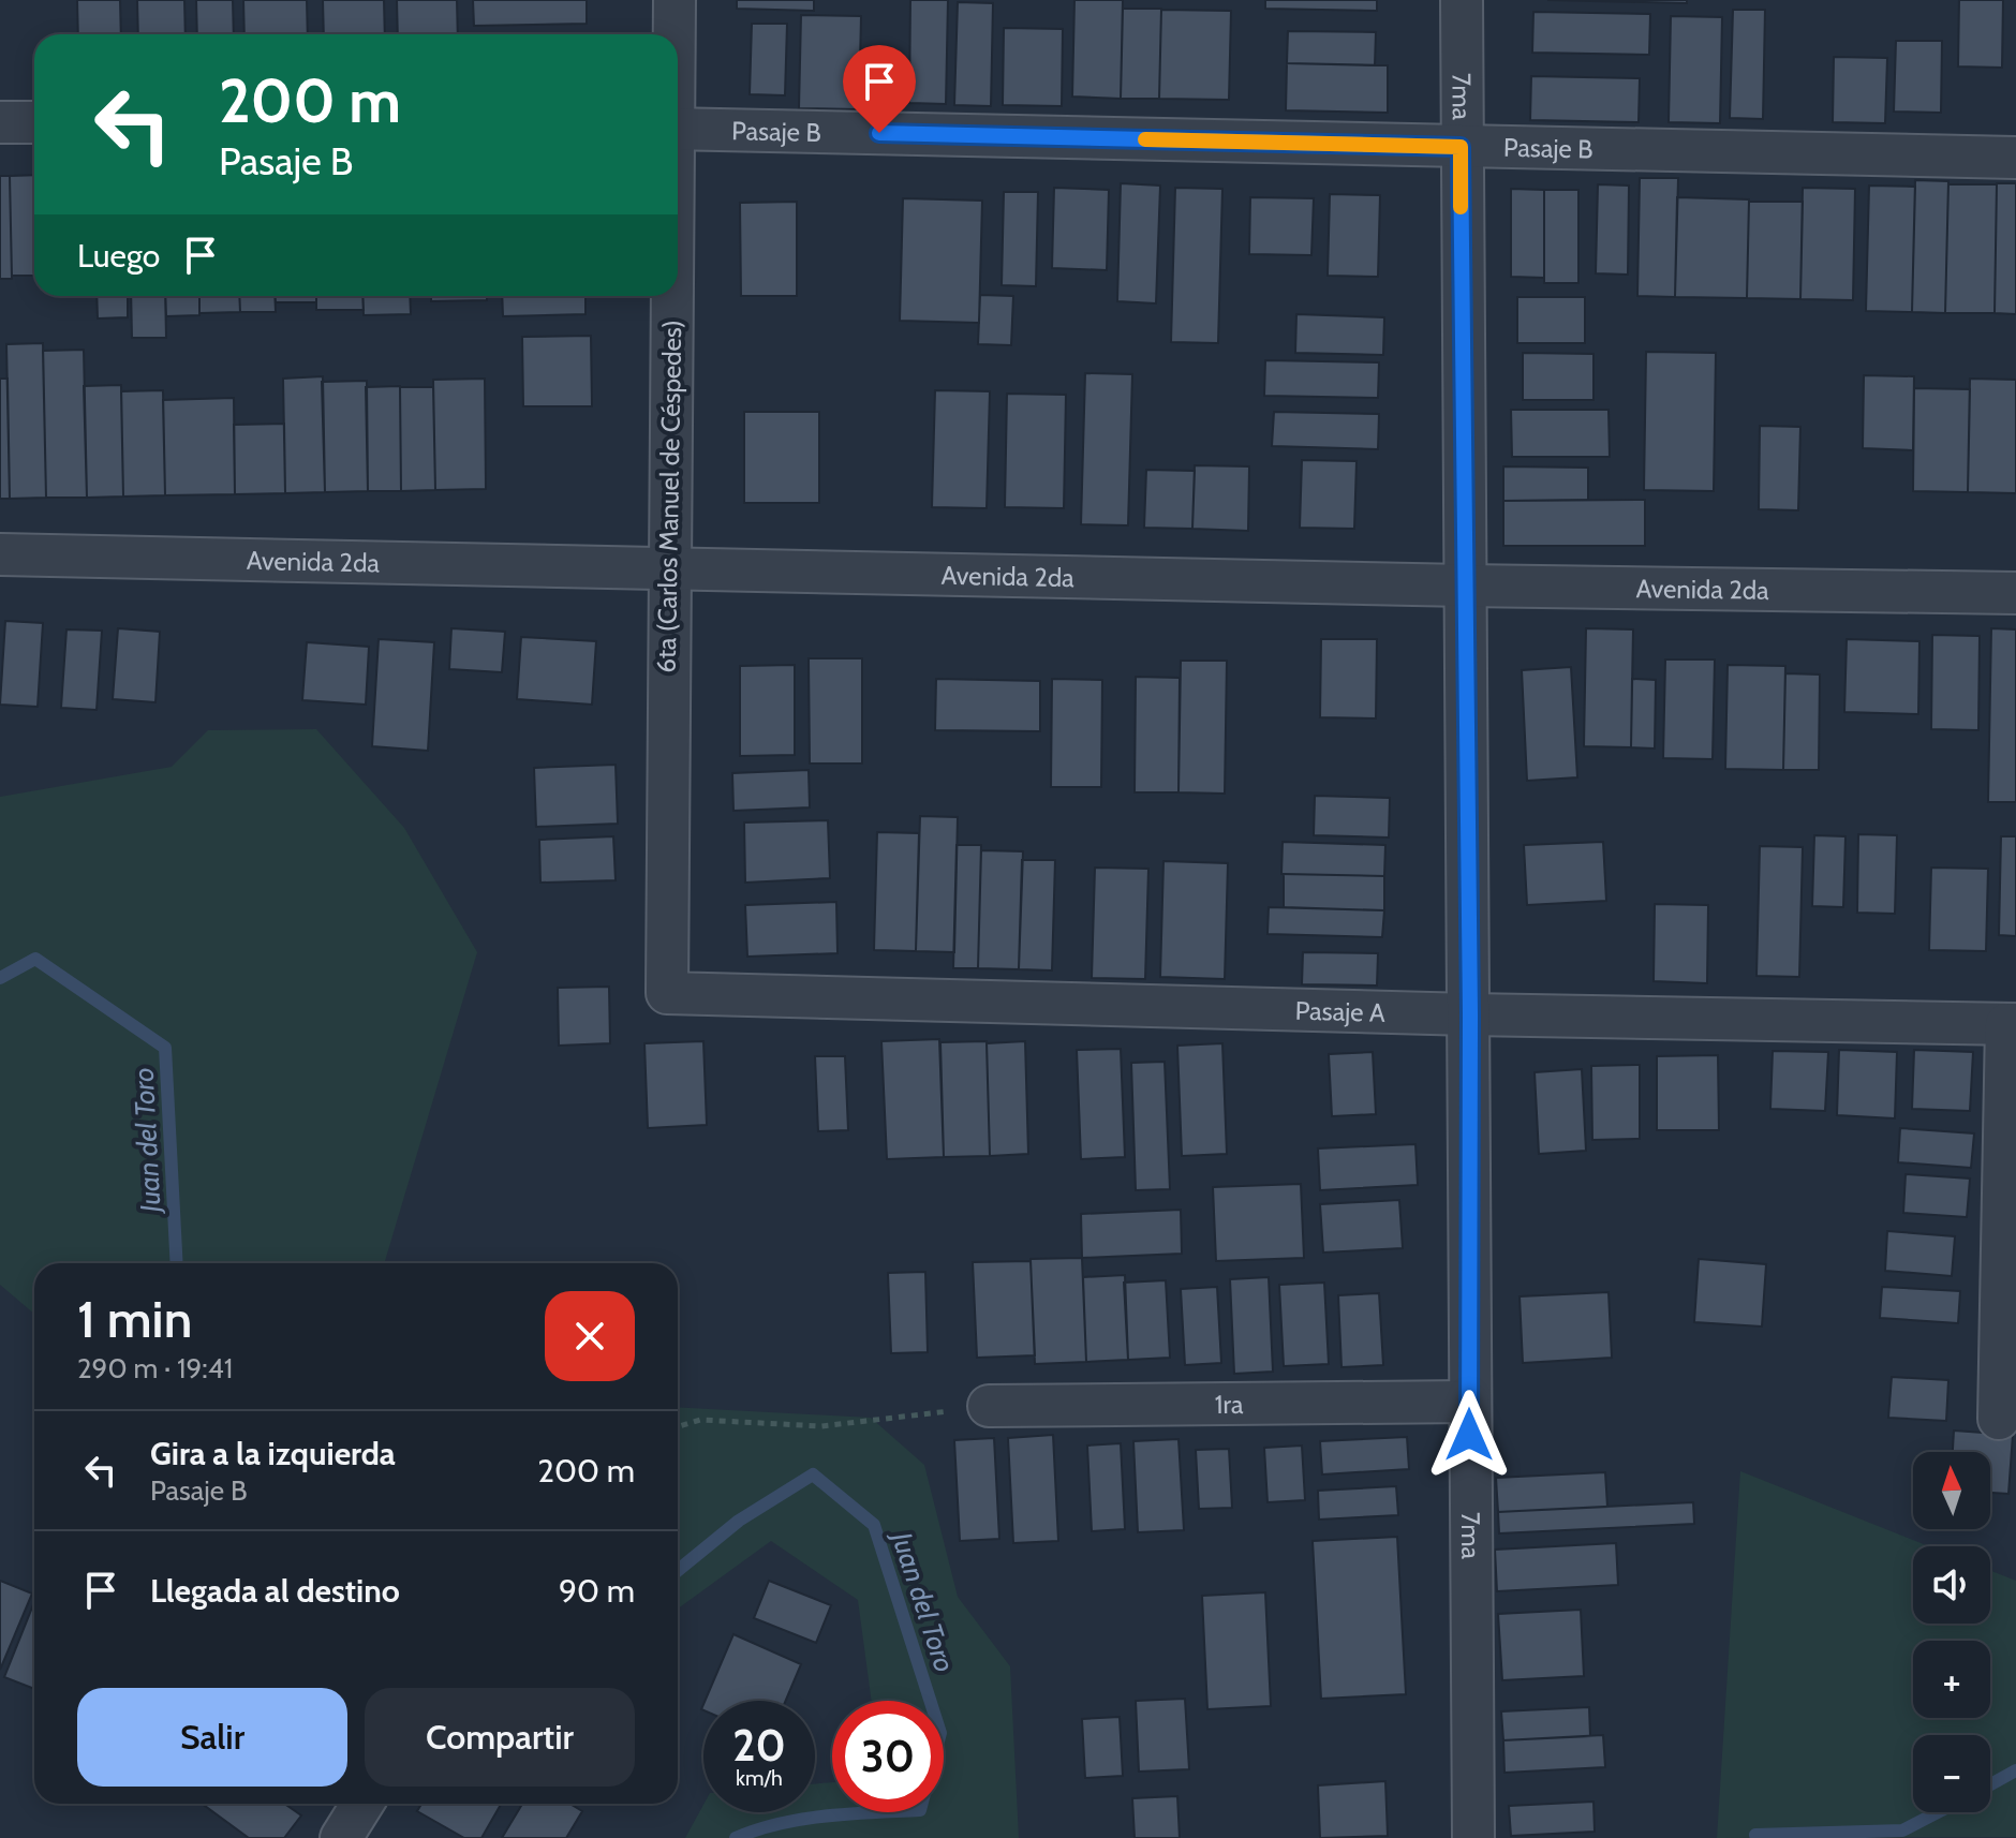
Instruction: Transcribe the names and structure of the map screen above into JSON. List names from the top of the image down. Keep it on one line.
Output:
{"streets":{"street":["7ma","Pasaje B","6ta (Carlos Manuel de Céspedes)","Avenida 2da","Pasaje A","1ra"]},"crossings":[["7ma","Pasaje B"],["7ma","Avenida 2da"],["7ma","Pasaje A"],["7ma","1ra"],["6ta (Carlos Manuel de Céspedes)","Avenida 2da"],["6ta (Carlos Manuel de Céspedes)","Pasaje A"]],"water":["Juan del Toro"],"north":"top","page":{"turn":["200 m","Pasaje B"],"then":"Luego","heading":["1 min","290 m · 19:41"],"list":[{"name":"Gira a la izquierda","note":"Pasaje B","value":"200 m"},{"name":"Llegada al destino","value":"90 m"}],"map_buttons":["+","−"],"buttons":["Salir","Compartir"],"speed":"20 km/h","limit":"30"}}
